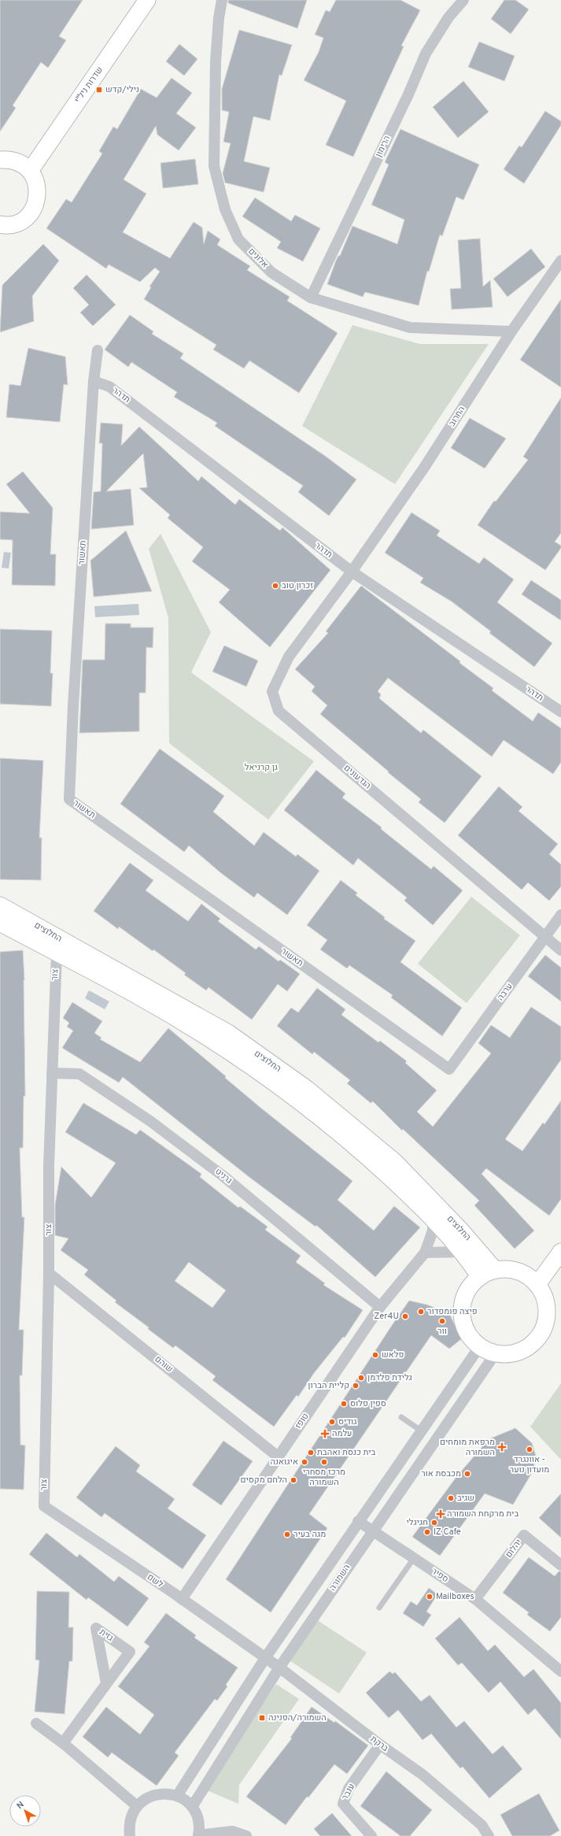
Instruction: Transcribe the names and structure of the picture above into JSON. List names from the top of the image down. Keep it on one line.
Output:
{"streets":{"street":["שדרות ניל\"י","הרימון","אלונים","תדהר","החרוב","תאשור","הגדעונים","החלוצים","צור","ערבה","גרניט","שוהם","טופז","יהלום","ספיר","השמורה","לשם","ברקת","ענבר"]},"crossings":[["הרימון","אלונים"],["אלונים","החרוב"],["תדהר","החרוב"],["תדהר","תאשור"],["תדהר","הגדעונים"],["החרוב","הגדעונים"],["תאשור","ערבה"],["הגדעונים","ערבה"],["החלוצים","צור"],["החלוצים","טופז"],["החלוצים","השמורה"],["צור","גרניט"],["צור","שוהם"],["צור","לשם"],["גרניט","טופז"],["שוהם","טופז"],["טופז","לשם"],["יהלום","ספיר"],["ספיר","השמורה"],["השמורה","לשם"],["השמורה","ברקת"],["לשם","ברקת"],["ברקת","ענבר"]],"parks":["גן קרניאל"],"places":{"transit":["נילי/קדש","השמורה/הפנינה"],"other":["זכרון טוב","פיצה פומפדור","Zer4U","וור","פלאש","גלידת פלדמן","קליית הברון","ספין פלוס","גודיס","אוונגרד - מועדון נוער","בית כנסת ואהבת","איגואנה","מרכז מסחרי השמורה","מכבסת אור","הלחם מקסים","שגיב","חגיגלי","IZ Cafe","מגה בעיר","Mailboxes"],"health":["עלמה","מרפאת מומחים השמורה","בית מרקחת השמורה"]},"north":"top left"}
